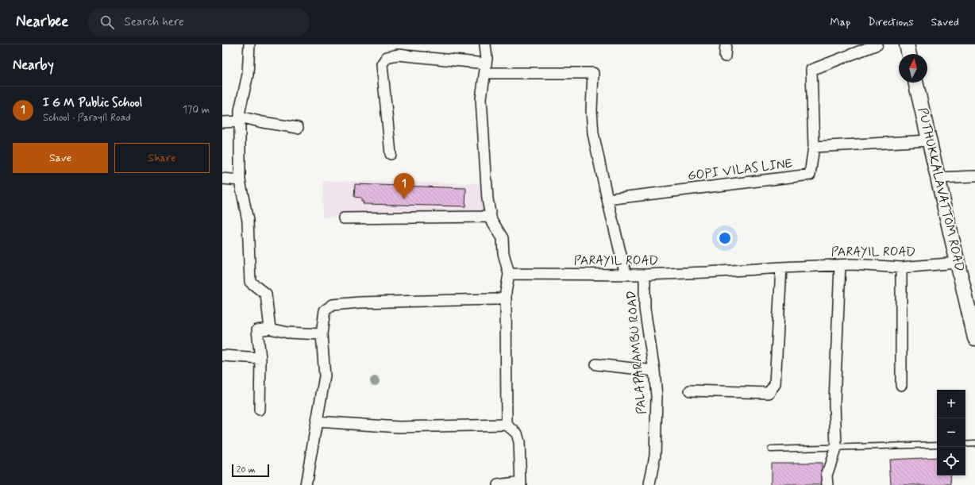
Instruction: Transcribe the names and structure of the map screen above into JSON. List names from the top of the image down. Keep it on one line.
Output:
{"streets":{"street":["GOPI VILAS LINE","PUTHUKKALAVATTOM ROAD","PARAYIL ROAD","PALAPARAMBU ROAD"]},"crossings":[["PUTHUKKALAVATTOM ROAD","PARAYIL ROAD"],["PARAYIL ROAD","PALAPARAMBU ROAD"]],"scale_bar":"20 m","north":"top","page":{"header":"Nearbee","search":"Search here","nav":["Map","Directions","Saved"],"heading":"Nearby","list":[{"mark":"1","name":"I G M Public School","note":"School · Parayil Road","value":"170 m"}],"buttons":["Save","Share"],"pins":"1","map_buttons":["+","−"],"scale":"20 m"}}
